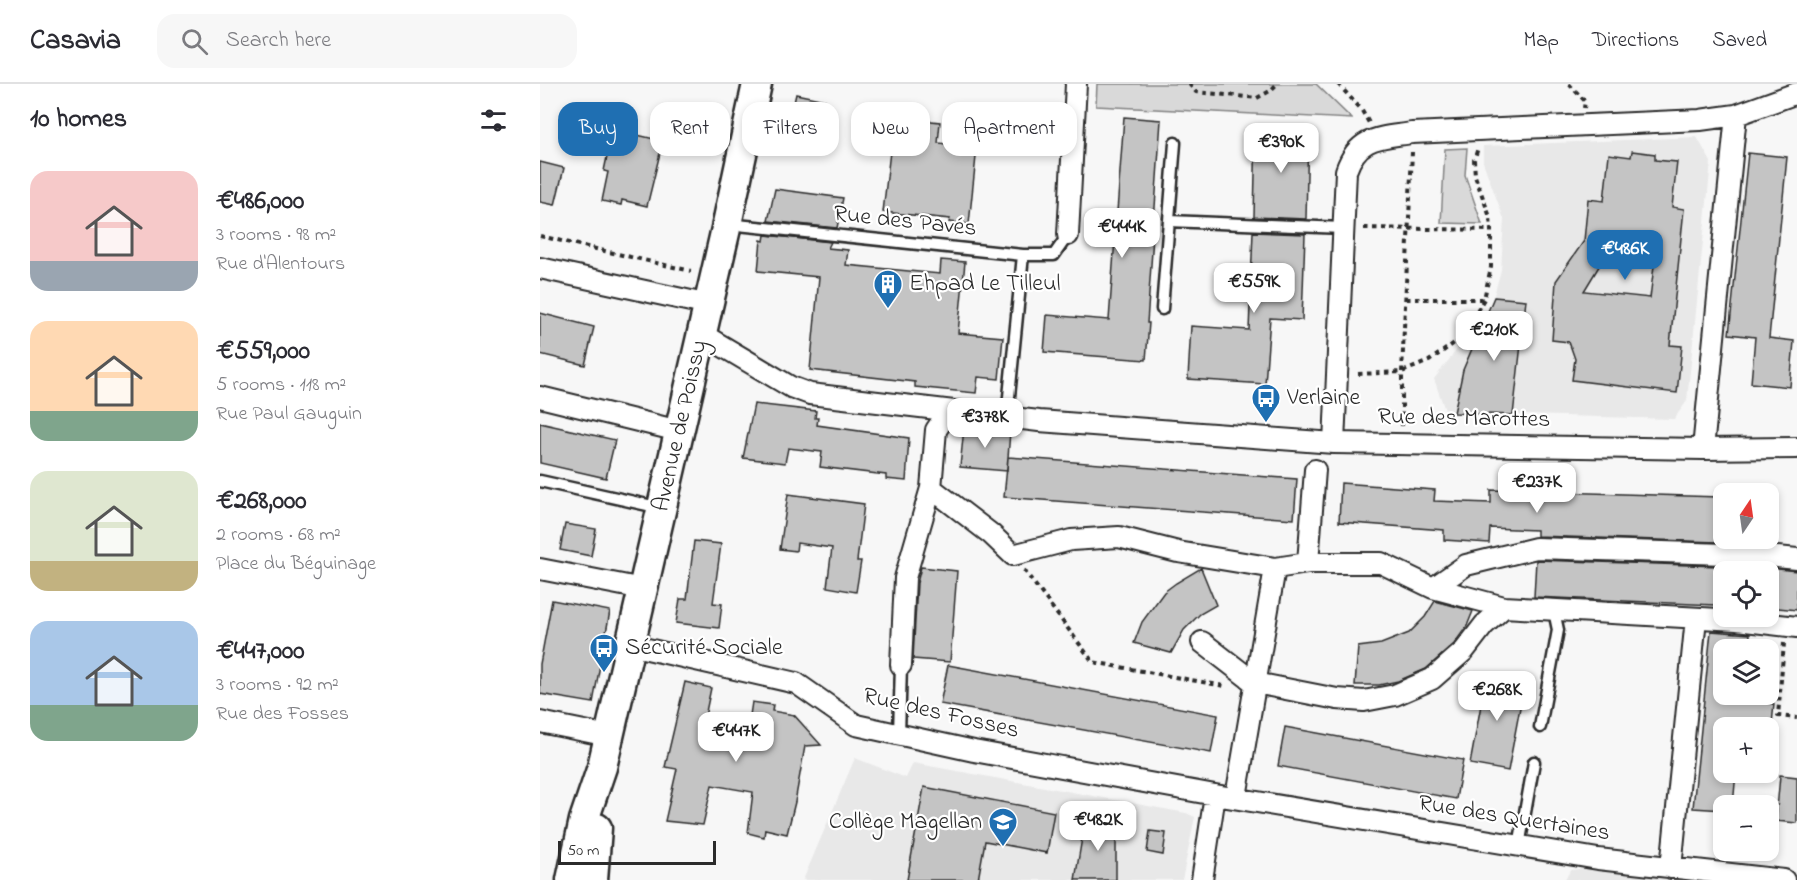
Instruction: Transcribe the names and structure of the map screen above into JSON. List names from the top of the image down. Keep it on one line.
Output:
{"streets":{"main road":["Avenue de Poissy"],"street":["Rue des Marottes","Rue des Fosses","Rue des Quertaines"],"lane":["Rue des Pavés"]},"crossings":[["Rue des Pavés","Avenue de Poissy"],["Rue des Marottes","Avenue de Poissy"],["Avenue de Poissy","Rue des Fosses"],["Rue des Fosses","Rue des Quertaines"]],"places":{"building":["Ehpad Le Tilleul"],"bus stop":["Verlaine","Sécurité Sociale"],"school or university":["Collège Magellan"]},"scale_bar":"50 m","north":"top","page":{"header":"Casavia","search":"Search here","nav":["Map","Directions","Saved"],"heading":"10 homes","chip":["Buy","Rent","Filters","New","Apartment"],"price":["€390K","€444K","€486K","€559K","€210K","€378K","€237K","€268K","€447K","€482K"],"list":[{"name":"€486,000","note":"3 rooms · 98 m² · Rue d'Alentours"},{"name":"€559,000","note":"5 rooms · 118 m² · Rue Paul Gauguin"},{"name":"€268,000","note":"2 rooms · 68 m² · Place du Béguinage"},{"name":"€447,000","note":"3 rooms · 92 m² · Rue des Fosses"}],"map_buttons":["+","−"],"scale":"50 m"}}
